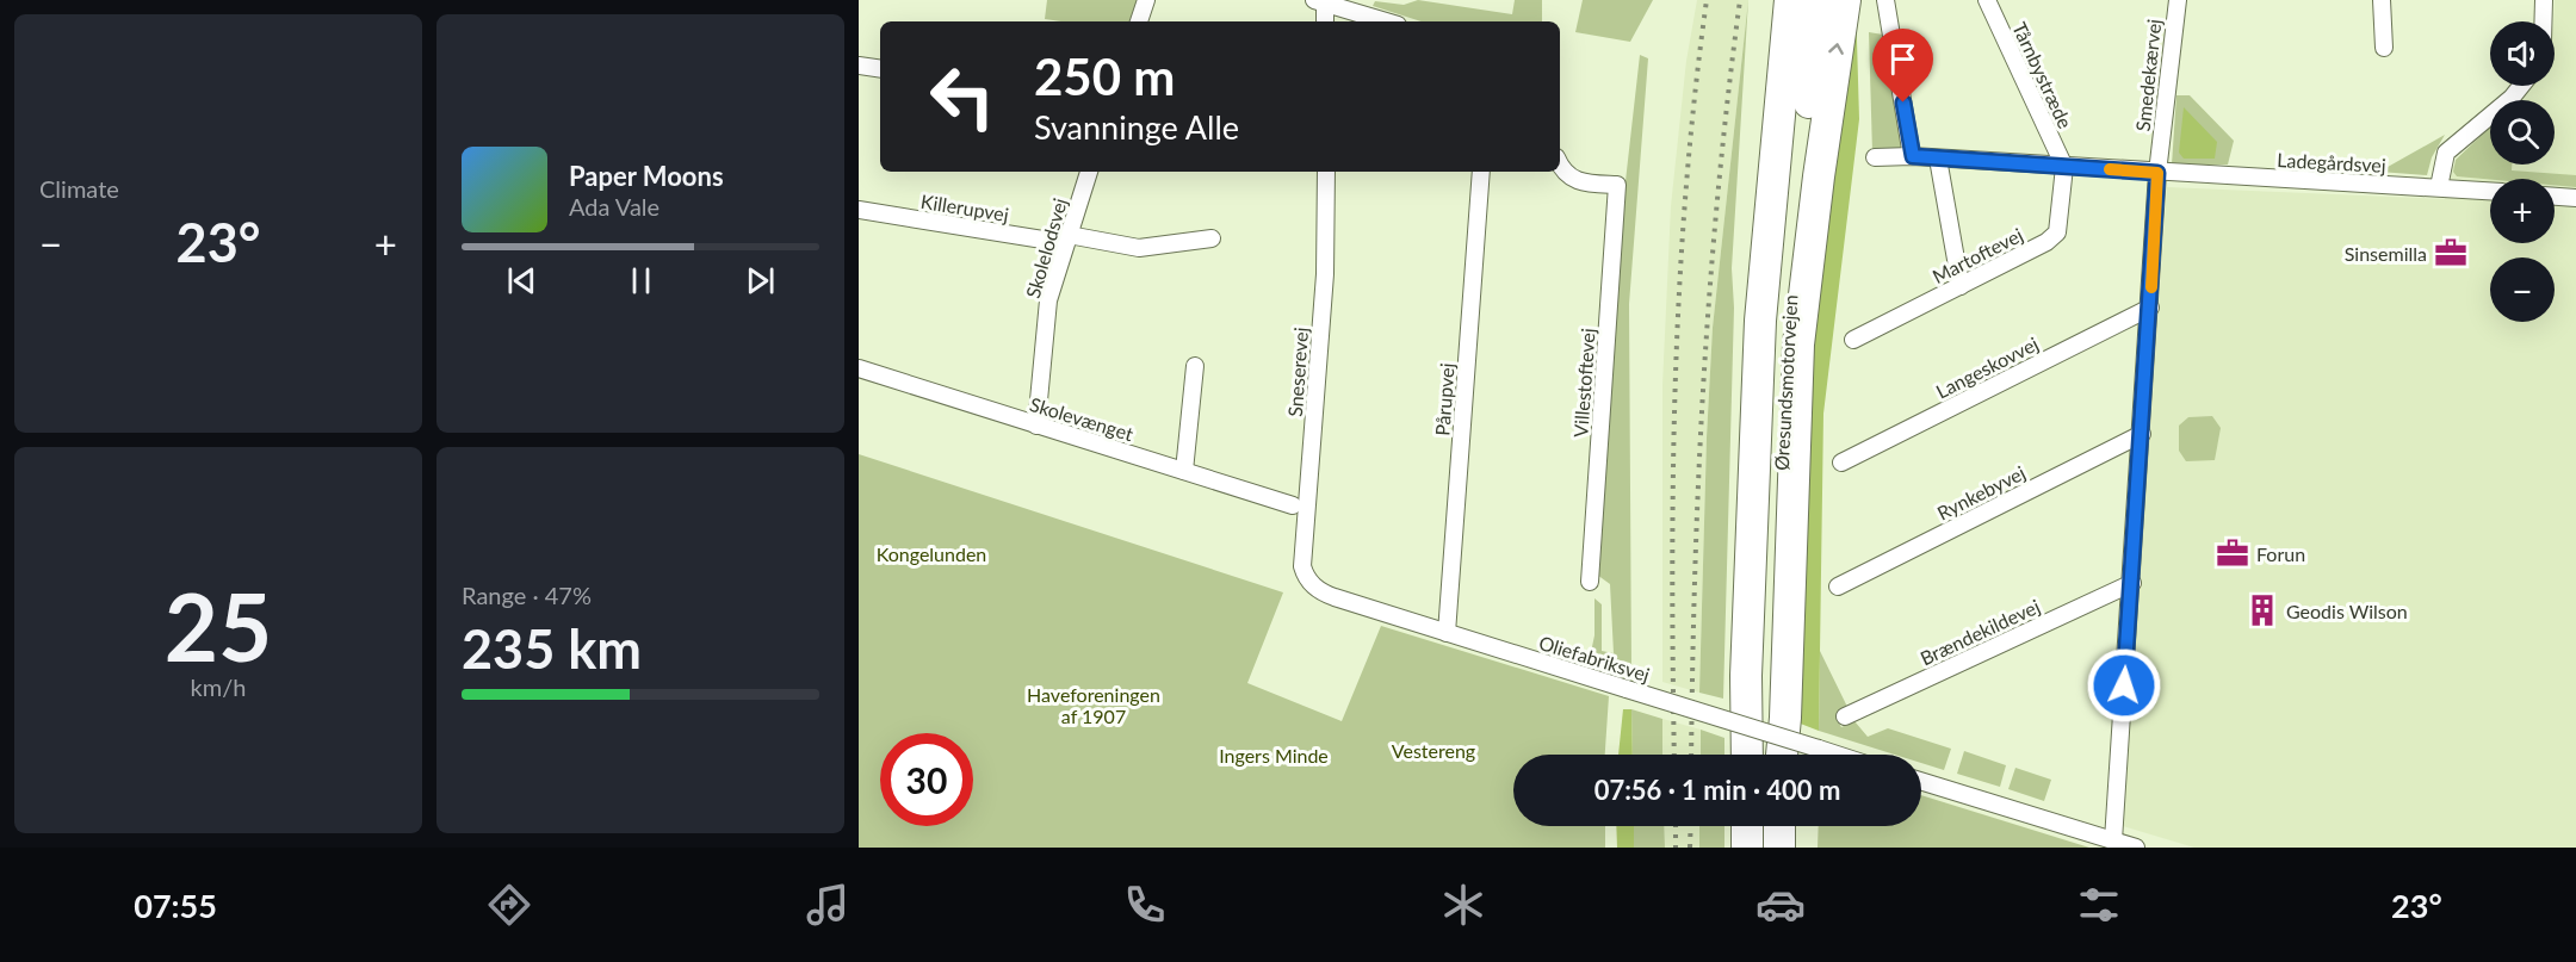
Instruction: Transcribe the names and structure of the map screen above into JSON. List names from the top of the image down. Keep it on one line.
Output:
{"streets":{"highway":["Øresundsmotorvejen"],"street":["Tårnbystræde","Smedekærvej","Ladegårdsvej","Killerupvej","Skolelodsvej","Martoftevej","Langeskovvej","Sneserevej","Villestoftevej","Pårupvej","Skolevænget","Rynkebyvej","Brændekildevej","Oliefabriksvej"]},"crossings":[["Tårnbystræde","Ladegårdsvej"],["Tårnbystræde","Martoftevej"],["Smedekærvej","Ladegårdsvej"],["Smedekærvej","Langeskovvej"],["Smedekærvej","Rynkebyvej"],["Smedekærvej","Brændekildevej"],["Ladegårdsvej","Martoftevej"],["Killerupvej","Skolelodsvej"],["Skolelodsvej","Skolevænget"],["Sneserevej","Oliefabriksvej"],["Pårupvej","Oliefabriksvej"]],"parks":["Kongelunden","Haveforeningen af 1907","Vestereng","Ingers Minde"],"places":{"office":["Sinsemilla","Forun"],"building":["Geodis Wilson"]},"page":{"tile":["Climate",["25","km/h"],["Range · 47%","235 km"]],"map_buttons":["+","−"],"turn":["250 m","Svanninge Alle"],"song":["Paper Moons","Ada Vale"],"heat":["−","23°","+"],"limit":"30","trip":"07:56 · 1 min · 400 m","tabs":["07:55","23°"]}}
